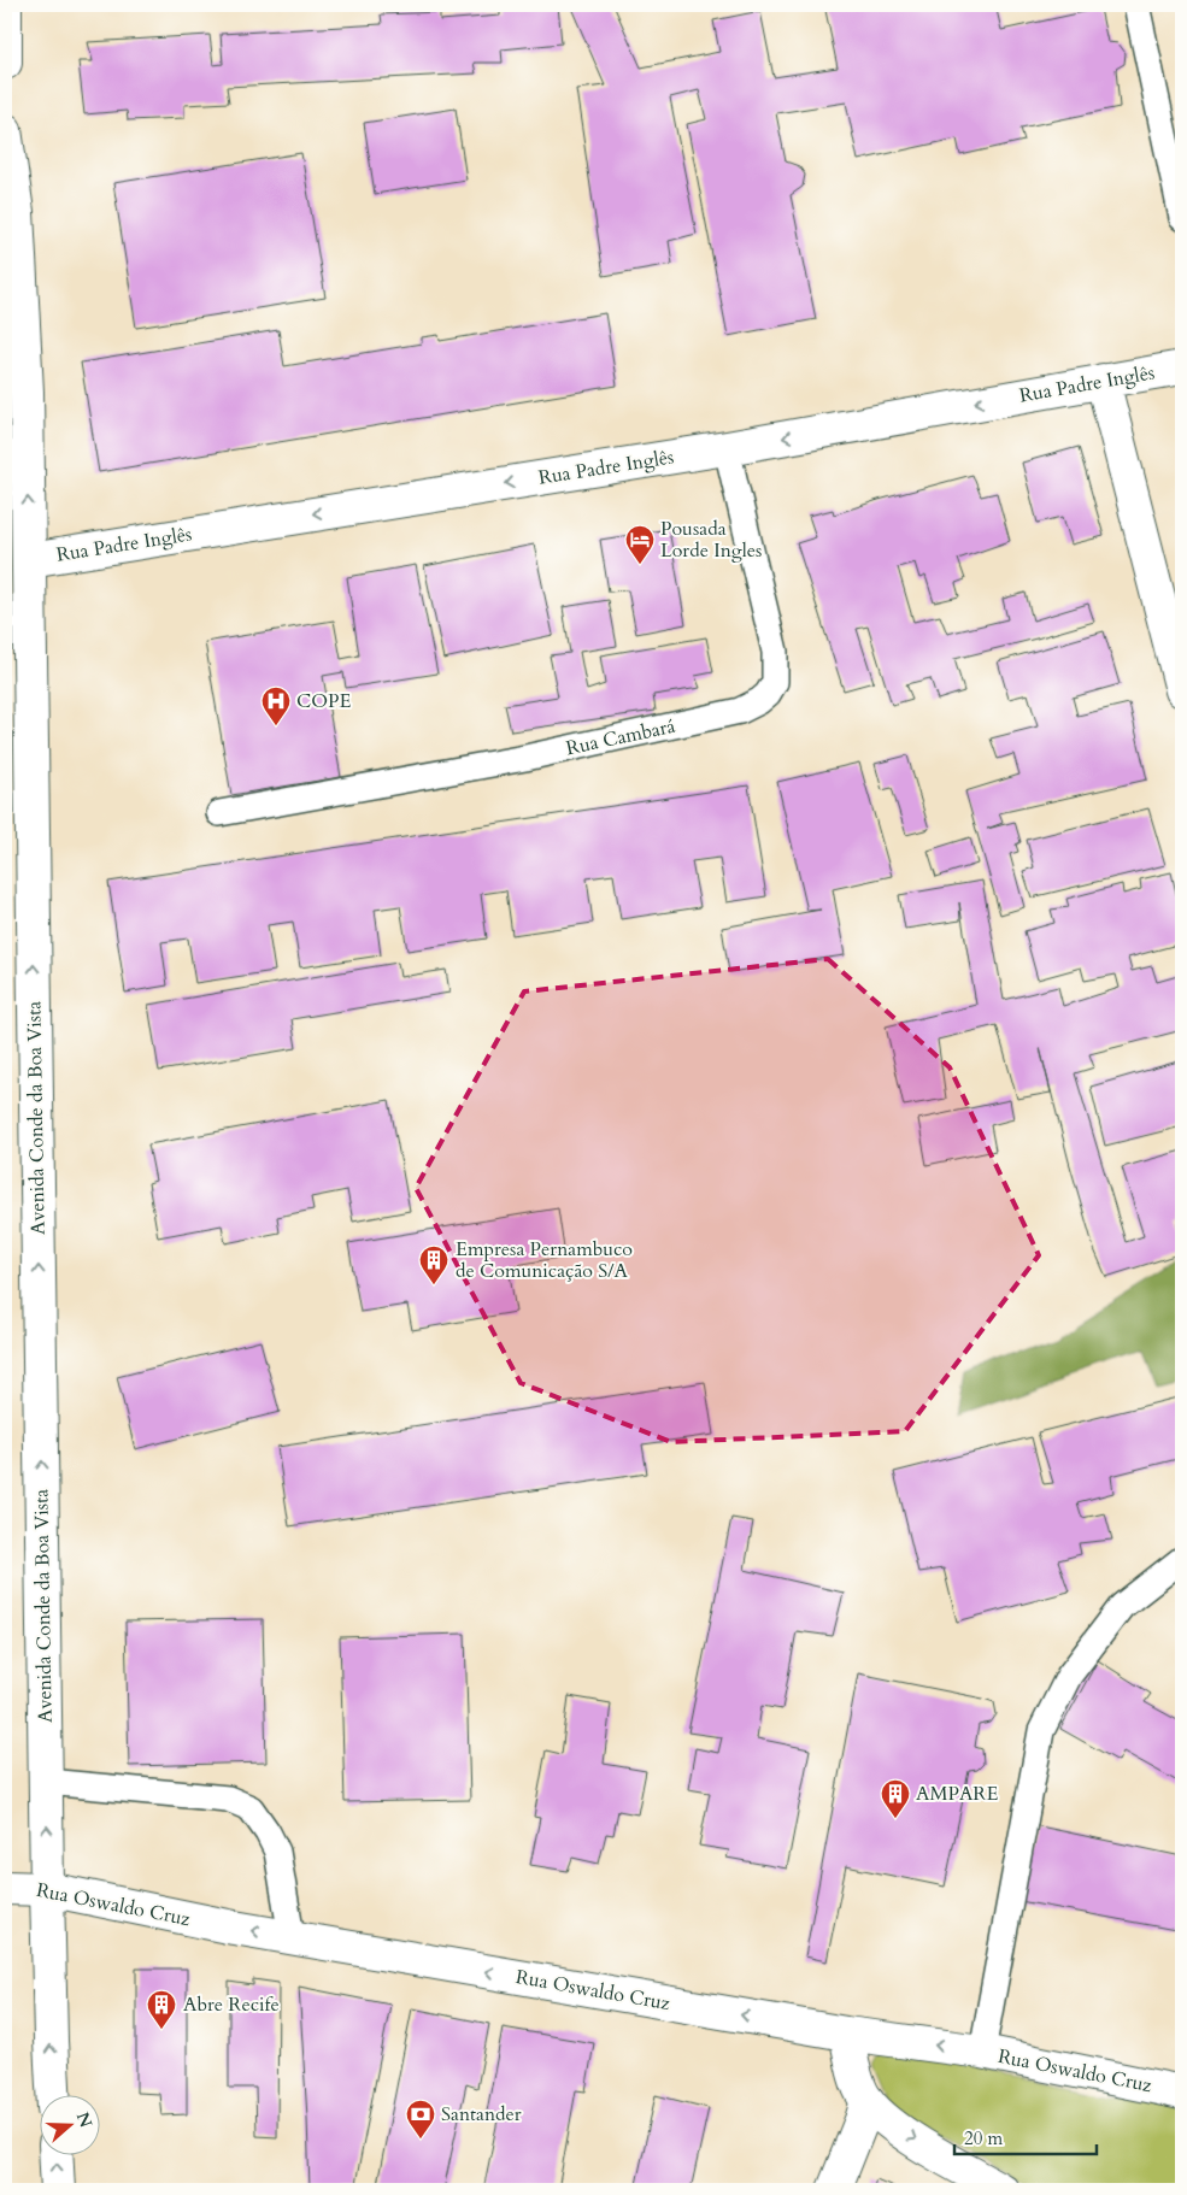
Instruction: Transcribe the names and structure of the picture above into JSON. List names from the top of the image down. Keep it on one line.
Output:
{"streets":{"street":["Rua Padre Inglês","Avenida Conde da Boa Vista","Rua Oswaldo Cruz"],"lane":["Rua Cambará"]},"crossings":[["Rua Padre Inglês","Rua Cambará"],["Rua Padre Inglês","Avenida Conde da Boa Vista"],["Avenida Conde da Boa Vista","Rua Oswaldo Cruz"]],"one_way":["Rua Padre Inglês","Avenida Conde da Boa Vista","Rua Oswaldo Cruz"],"places":{"hotel":["Pousada Lorde Ingles"],"hospital":["COPE"],"building":["Empresa Pernambuco de Comunicação S/A","AMPARE","Abre Recife"],"bank":["Santander"]},"scale_bar":"20 m","north":"right"}
